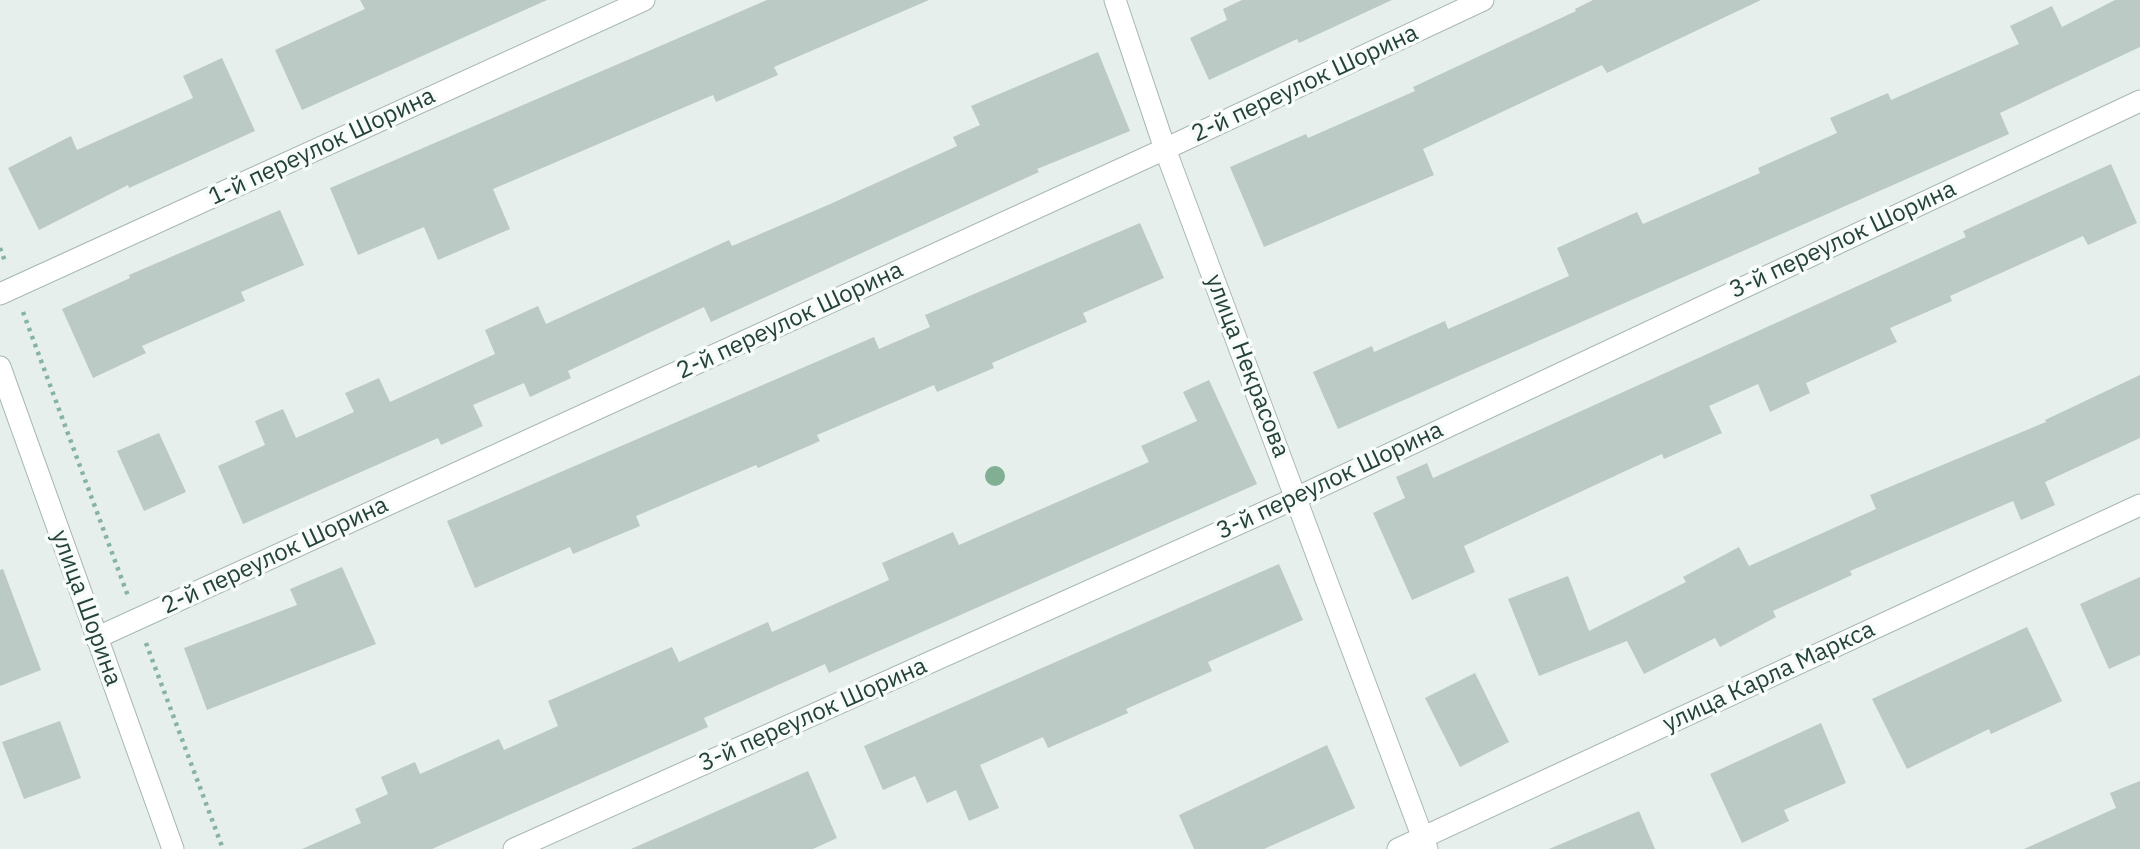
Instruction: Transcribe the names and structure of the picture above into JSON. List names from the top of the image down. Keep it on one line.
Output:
{"streets":{"street":["2-й переулок Шорина","1-й переулок Шорина","3-й переулок Шорина","улица Некрасова","улица Шорина","улица Карла Маркса"]},"crossings":[["2-й переулок Шорина","улица Некрасова"],["2-й переулок Шорина","улица Шорина"],["3-й переулок Шорина","улица Некрасова"],["улица Некрасова","улица Карла Маркса"]]}
